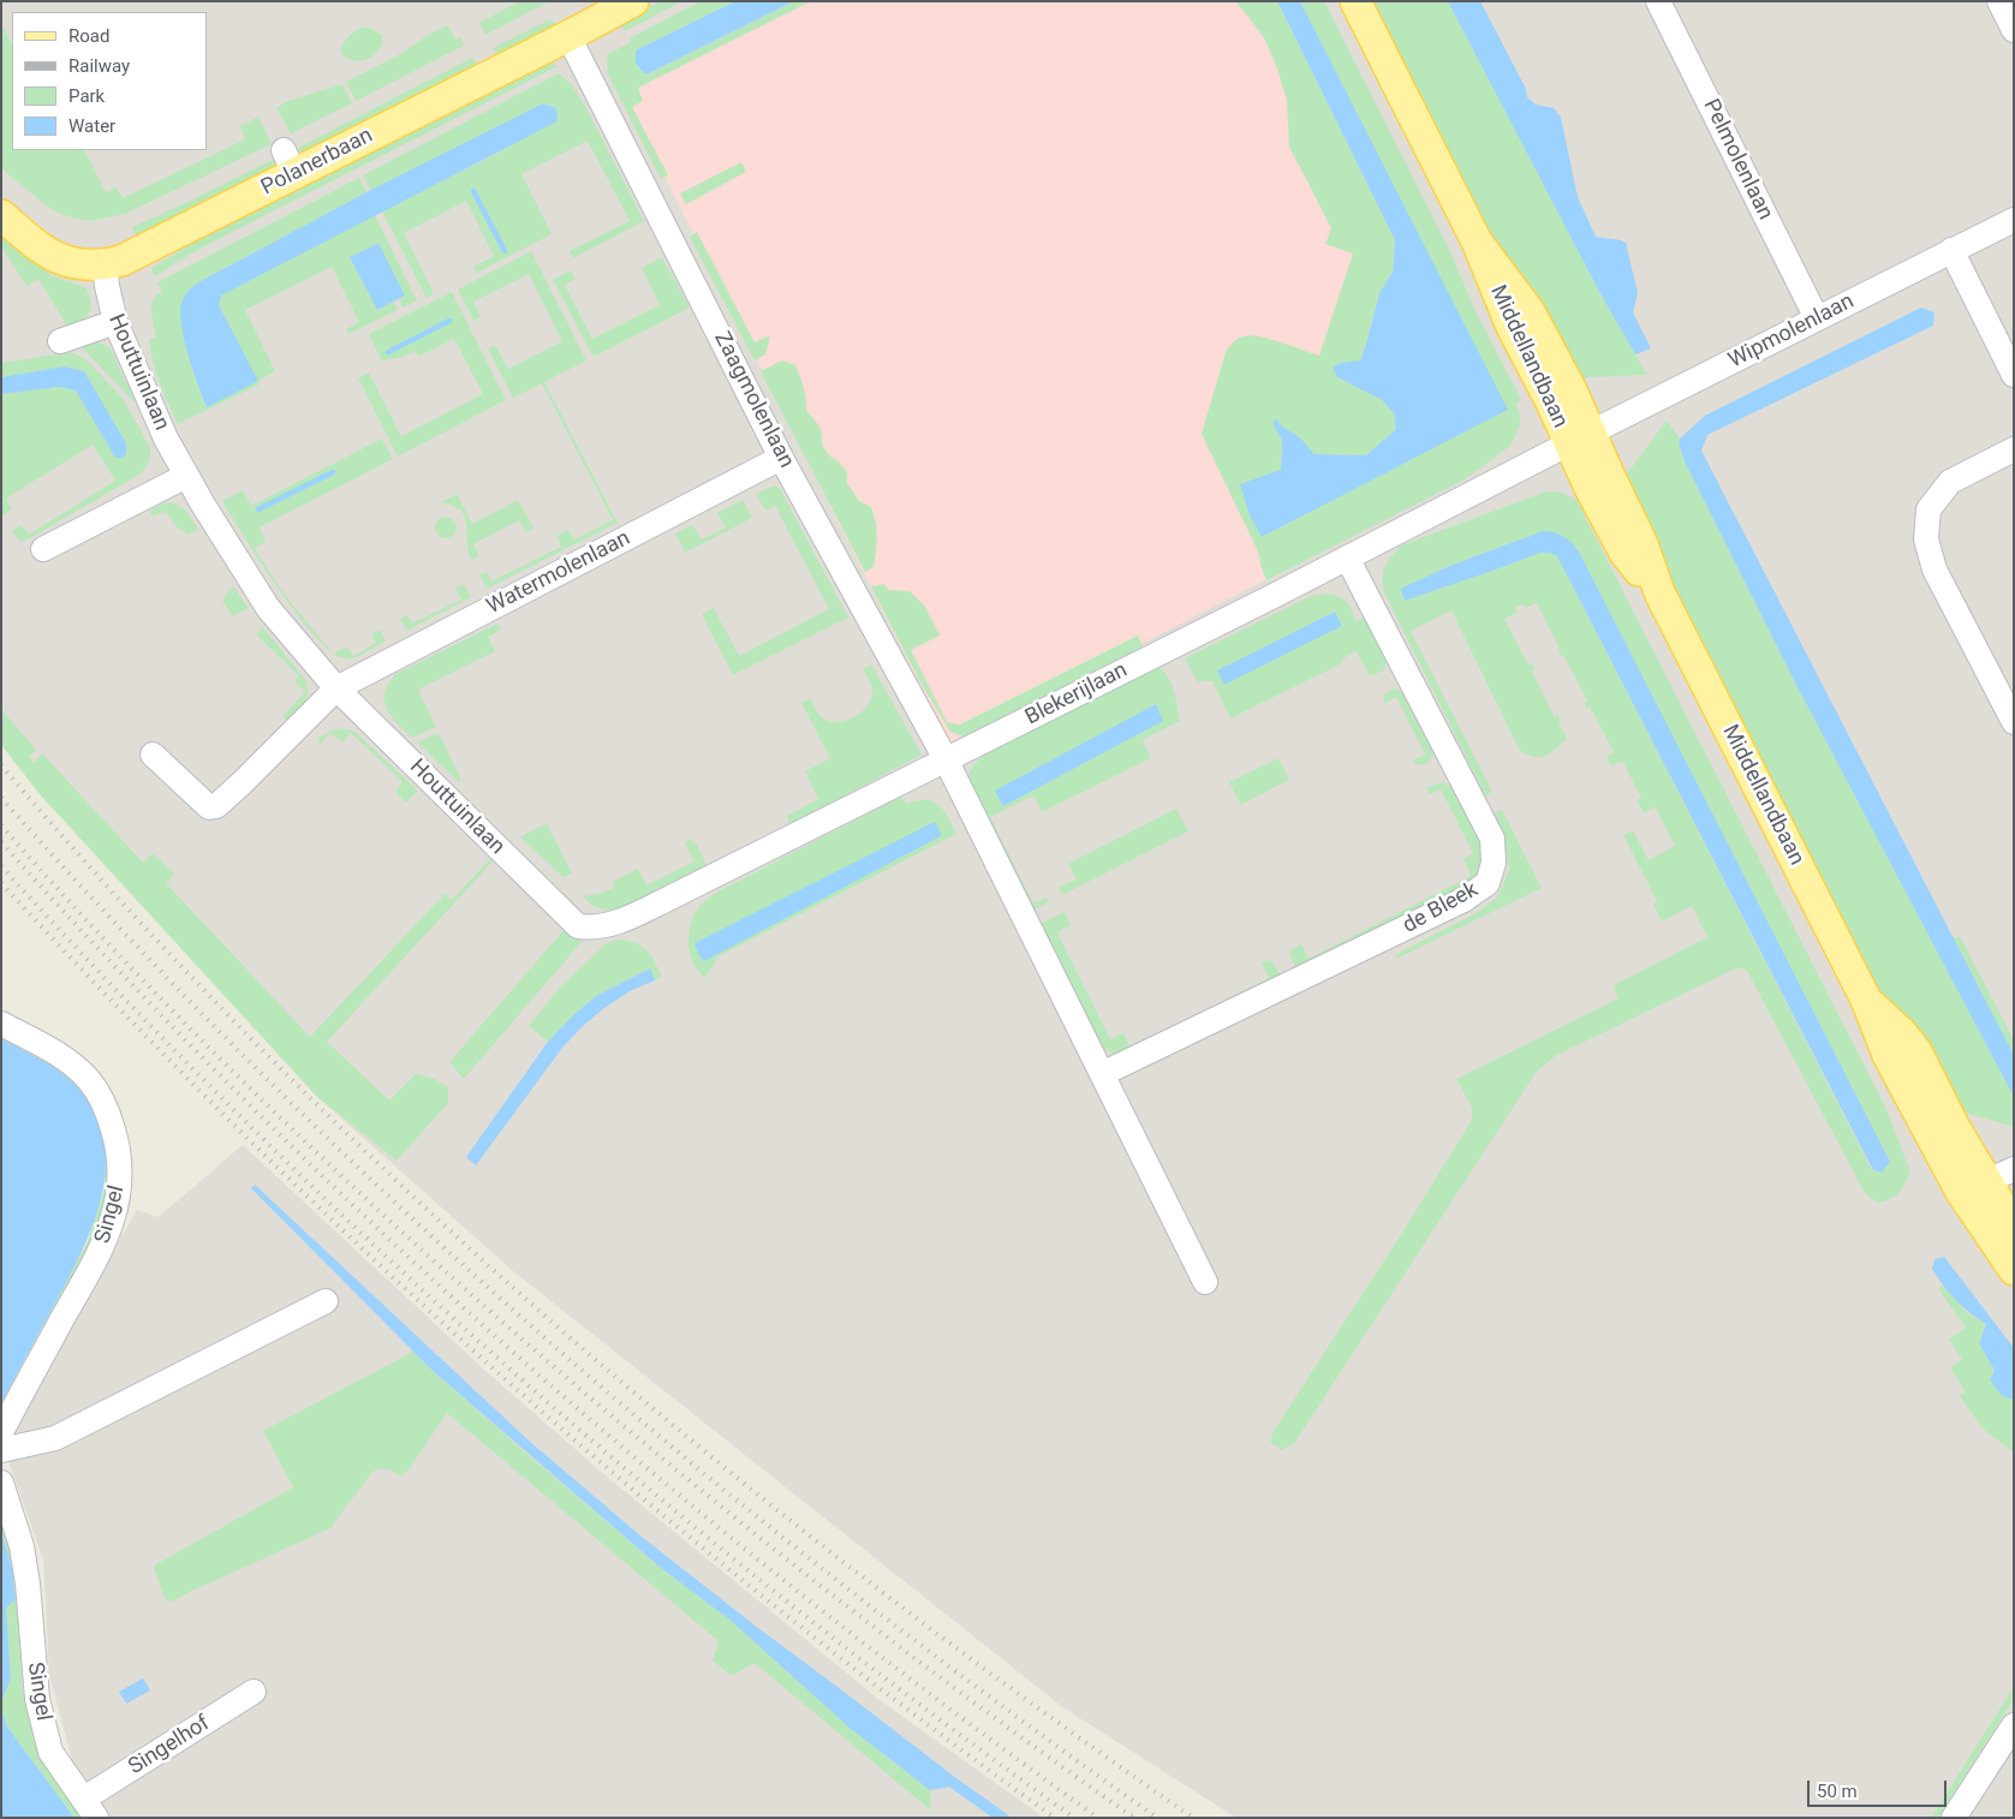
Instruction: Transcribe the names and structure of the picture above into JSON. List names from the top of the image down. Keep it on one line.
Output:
{"streets":{"main road":["Polanerbaan","Middellandbaan"],"street":["Pelmolenlaan","Wipmolenlaan","Houttuinlaan","Zaagmolenlaan","Watermolenlaan","Blekerijlaan","de Bleek","Singel","Singelhof"]},"crossings":[["Pelmolenlaan","Wipmolenlaan"],["Polanerbaan","Houttuinlaan"],["Polanerbaan","Zaagmolenlaan"],["Wipmolenlaan","Middellandbaan"],["Wipmolenlaan","Blekerijlaan"],["Middellandbaan","Blekerijlaan"],["Houttuinlaan","Watermolenlaan"],["Houttuinlaan","Blekerijlaan"],["Zaagmolenlaan","Watermolenlaan"],["Zaagmolenlaan","Blekerijlaan"],["Blekerijlaan","de Bleek"],["Singel","Singelhof"]],"legend":["Road","Railway","Park","Water"],"scale_bar":"50 m"}
